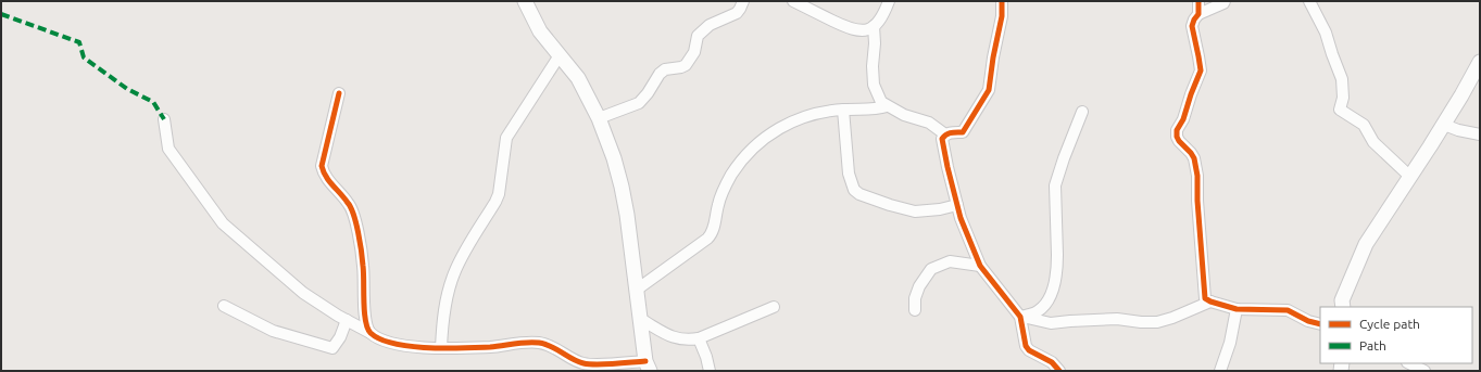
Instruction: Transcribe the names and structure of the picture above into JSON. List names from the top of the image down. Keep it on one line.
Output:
{"legend":["Cycle path","Path"]}
